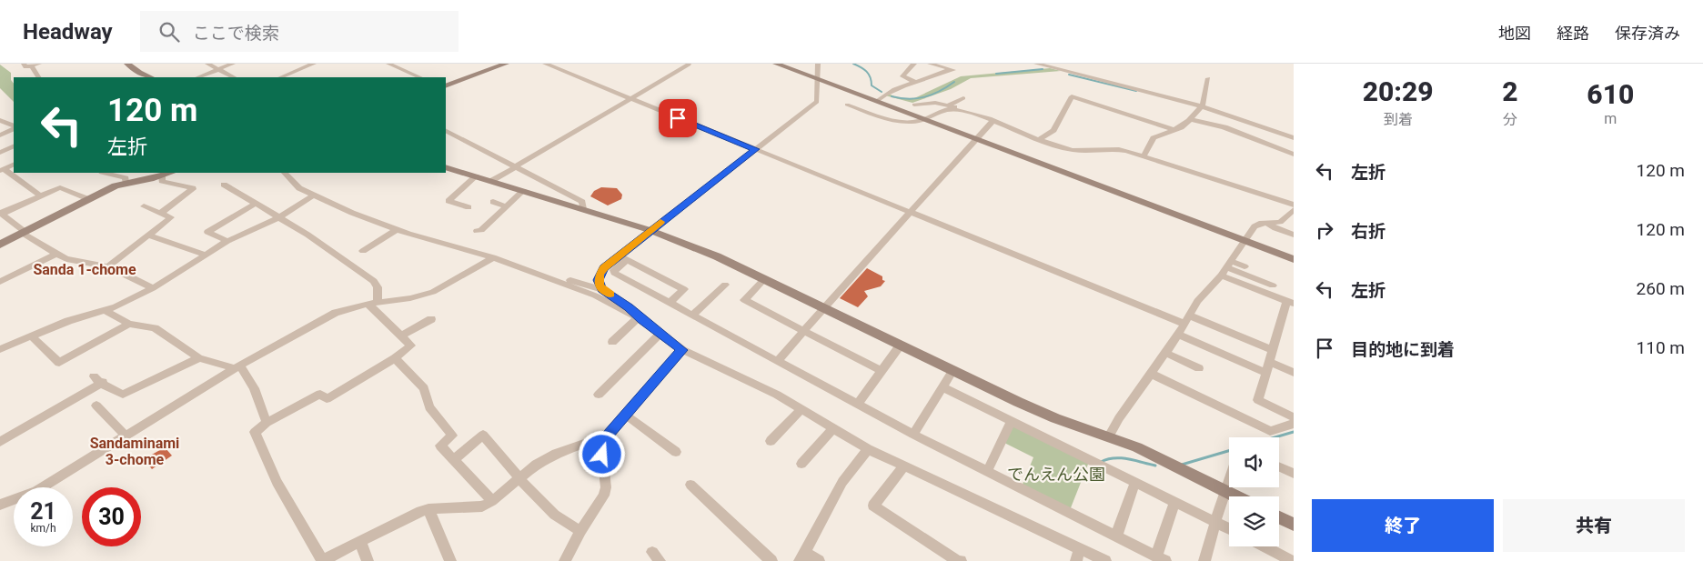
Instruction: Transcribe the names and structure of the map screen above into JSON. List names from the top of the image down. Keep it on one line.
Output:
{"districts":["Sanda 1-chome","Sandaminami 3-chome"],"parks":["でんえん公園"],"page":{"header":"Headway","search":"ここで検索","nav":["地図","経路","保存済み"],"eta":["20:29","到着","2","分","610","m"],"turn":["120 m","左折"],"list":[{"name":"左折","value":"120 m"},{"name":"右折","value":"120 m"},{"name":"左折","value":"260 m"},{"name":"目的地に到着","value":"110 m"}],"speed":"21 km/h","limit":"30","buttons":["終了","共有"]}}
